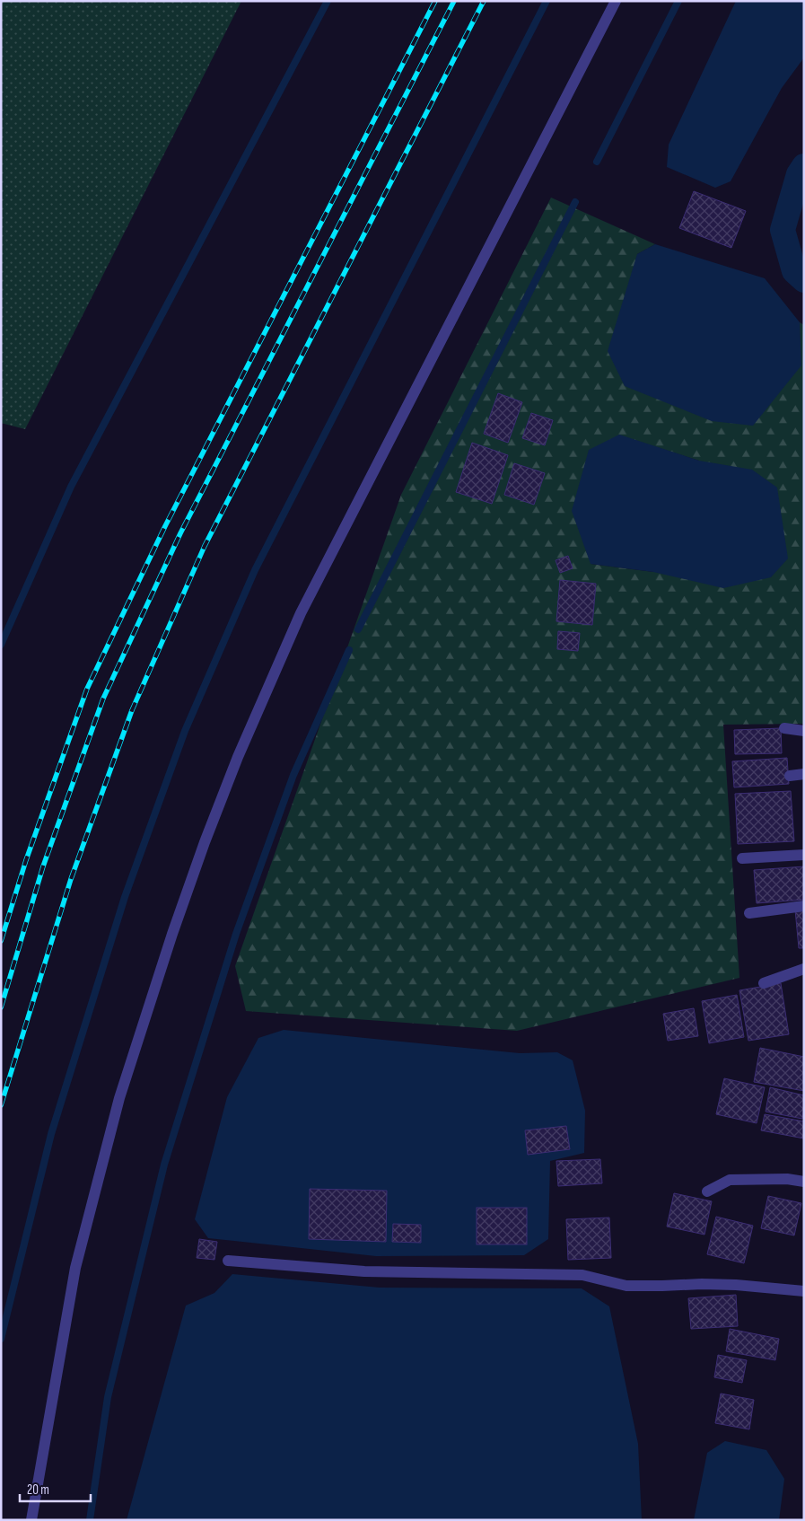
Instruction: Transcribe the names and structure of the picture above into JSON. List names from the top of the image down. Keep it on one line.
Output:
{"scale_bar":"20 m"}
